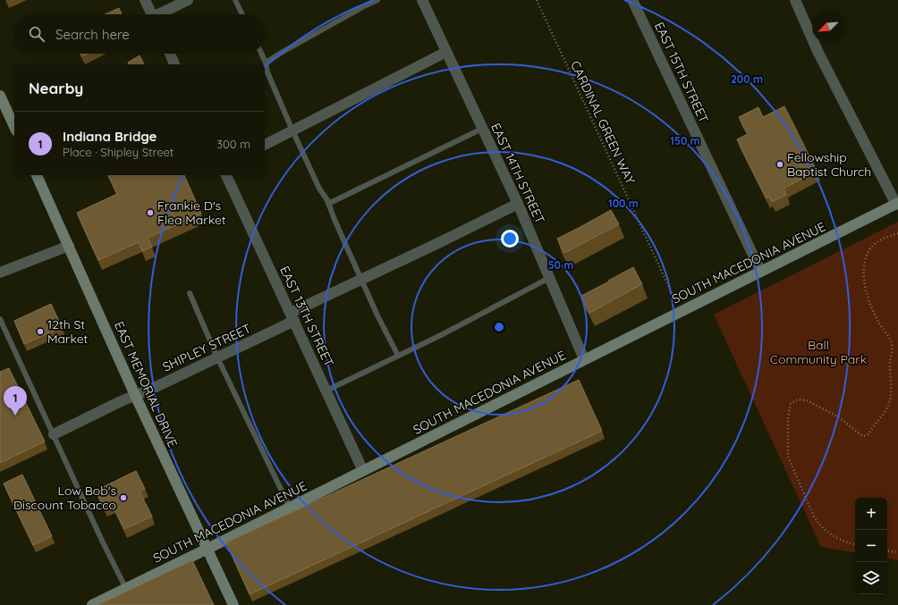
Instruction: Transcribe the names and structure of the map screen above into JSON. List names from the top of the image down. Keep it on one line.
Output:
{"streets":{"street":["EAST 15TH STREET","EAST 14TH STREET","SOUTH MACEDONIA AVENUE","EAST 13TH STREET","SHIPLEY STREET","EAST MEMORIAL DRIVE"],"path":["CARDINAL GREEN WAY"]},"crossings":[["EAST 15TH STREET","SOUTH MACEDONIA AVENUE"],["CARDINAL GREEN WAY","SOUTH MACEDONIA AVENUE"],["EAST 14TH STREET","SOUTH MACEDONIA AVENUE"],["EAST 14TH STREET","SHIPLEY STREET"],["SOUTH MACEDONIA AVENUE","EAST 13TH STREET"],["SOUTH MACEDONIA AVENUE","EAST MEMORIAL DRIVE"],["EAST 13TH STREET","SHIPLEY STREET"],["SHIPLEY STREET","EAST MEMORIAL DRIVE"]],"parks":["Ball Community Park"],"places":["Fellowship Baptist Church","Frankie D's Flea Market","12th St Market","Low Bob's Discount Tobacco"],"north":"bottom left","page":{"search":"Search here","heading":"Nearby","list":[{"mark":"1","name":"Indiana Bridge","note":"Place · Shipley Street","value":"300 m"}],"pins":"1","map_buttons":["+","−"]},"rings":["200 m","150 m","100 m","50 m"]}
